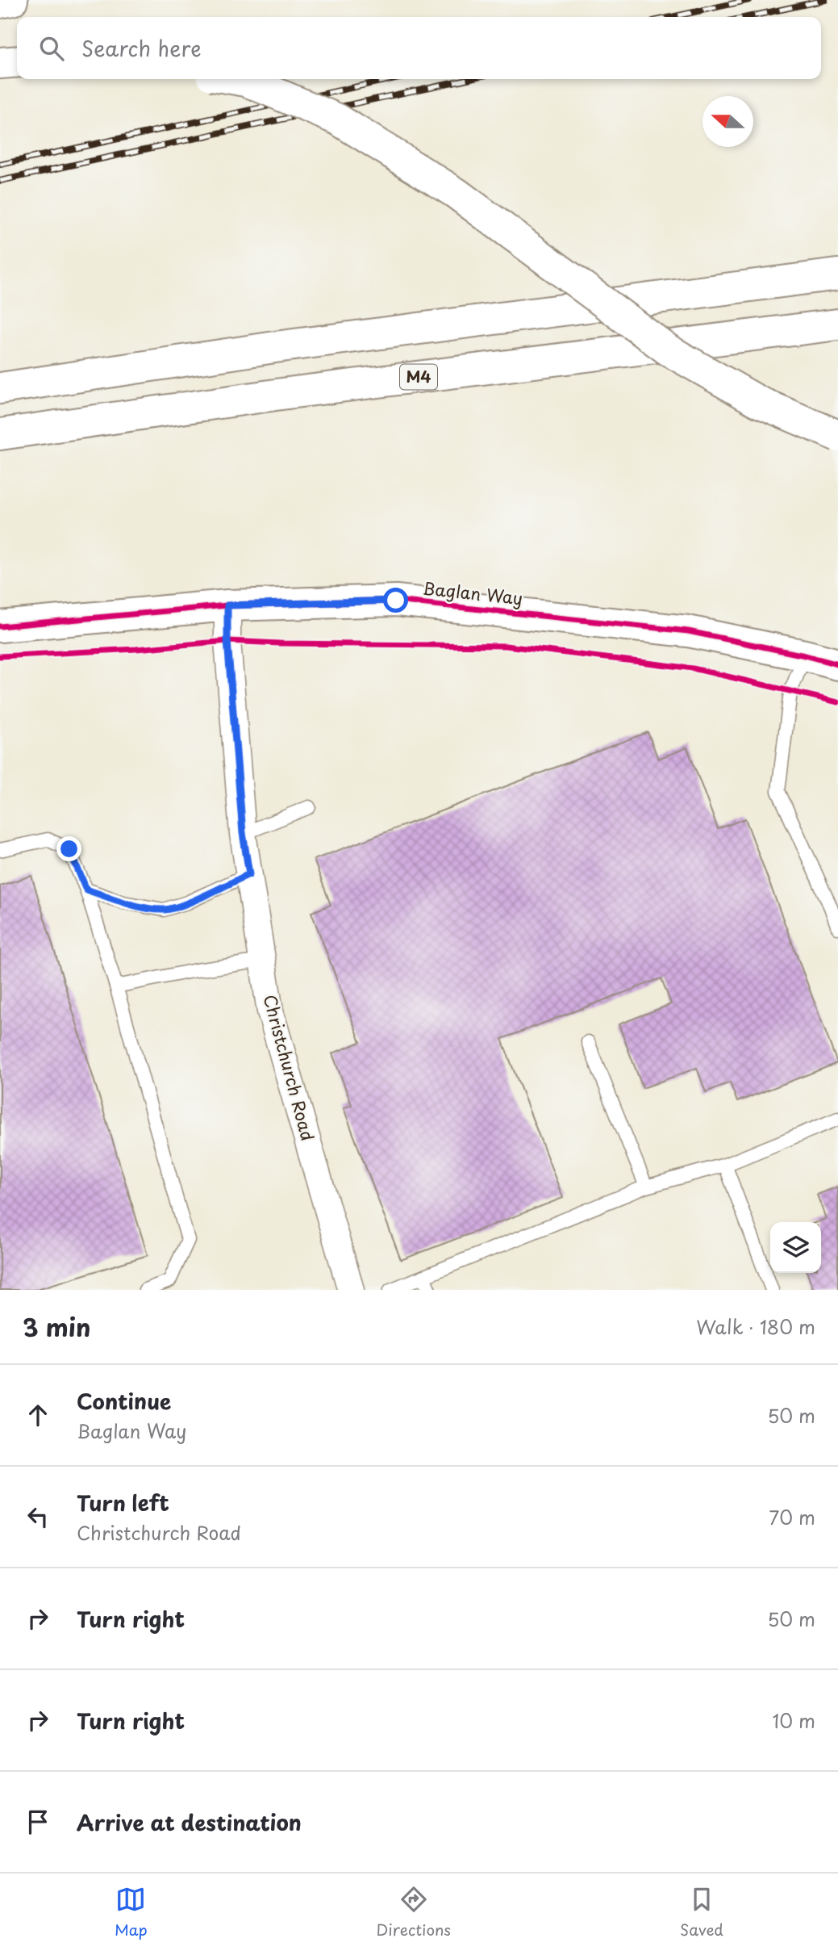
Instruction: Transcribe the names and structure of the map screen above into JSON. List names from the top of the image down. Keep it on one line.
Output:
{"streets":{"main road":["M4","Baglan Way"],"street":["Christchurch Road"]},"crossings":[["Baglan Way","Christchurch Road"]],"north":"left","page":{"search":"Search here","heading":["3 min","Walk · 180 m"],"list":[["Continue","Baglan Way","50 m"],["Turn left","Christchurch Road","70 m"],["Turn right","50 m"],["Turn right","10 m"],"Arrive at destination"],"nav":["Map","Directions","Saved"]}}
